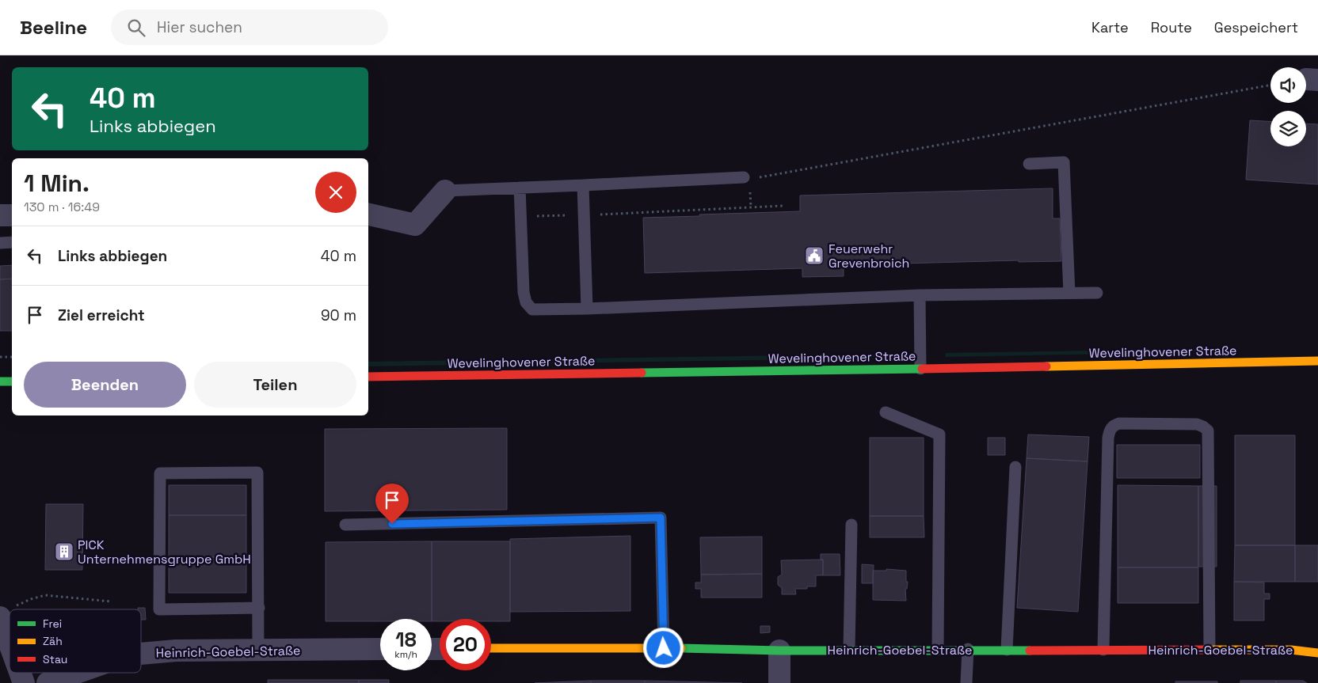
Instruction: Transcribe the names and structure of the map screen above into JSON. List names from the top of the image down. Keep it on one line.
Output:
{"streets":{"street":["Wevelinghovener Straße","Heinrich-Goebel-Straße"]},"places":{"public building":["Feuerwehr Grevenbroich"],"building":["PICK Unternehmensgruppe GmbH"]},"legend":["Frei","Zäh","Stau"],"page":{"header":"Beeline","search":"Hier suchen","nav":["Karte","Route","Gespeichert"],"turn":["40 m","Links abbiegen"],"heading":["1 Min.","130 m · 16:49"],"list":[{"name":"Links abbiegen","value":"40 m"},{"name":"Ziel erreicht","value":"90 m"}],"buttons":["Beenden","Teilen"],"speed":"18 km/h","limit":"20"}}
